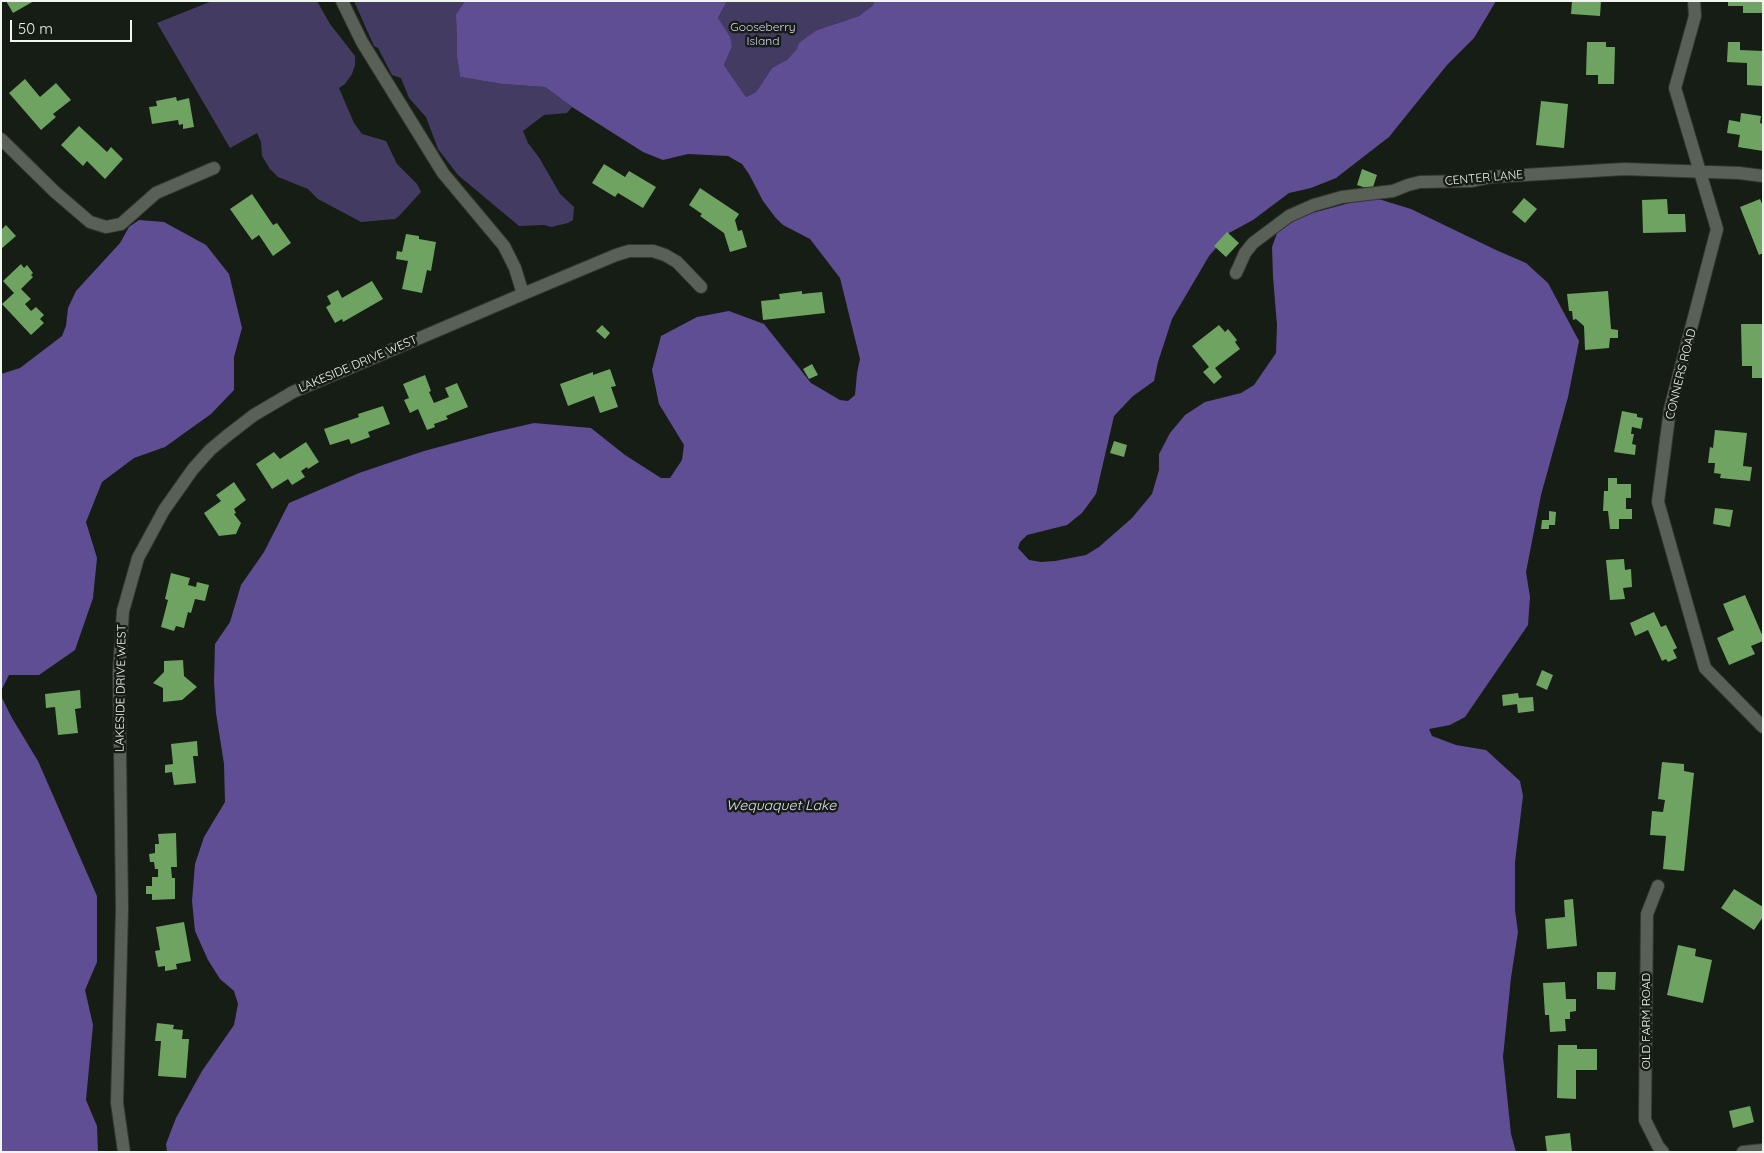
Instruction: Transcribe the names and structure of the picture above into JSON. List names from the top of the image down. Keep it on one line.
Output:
{"streets":{"street":["CENTER LANE","LAKESIDE DRIVE WEST","CONNERS ROAD","OLD FARM ROAD"]},"crossings":[["CENTER LANE","CONNERS ROAD"]],"water":["Wequaquet Lake"],"parks":["Gooseberry Island"],"scale_bar":"50 m"}
